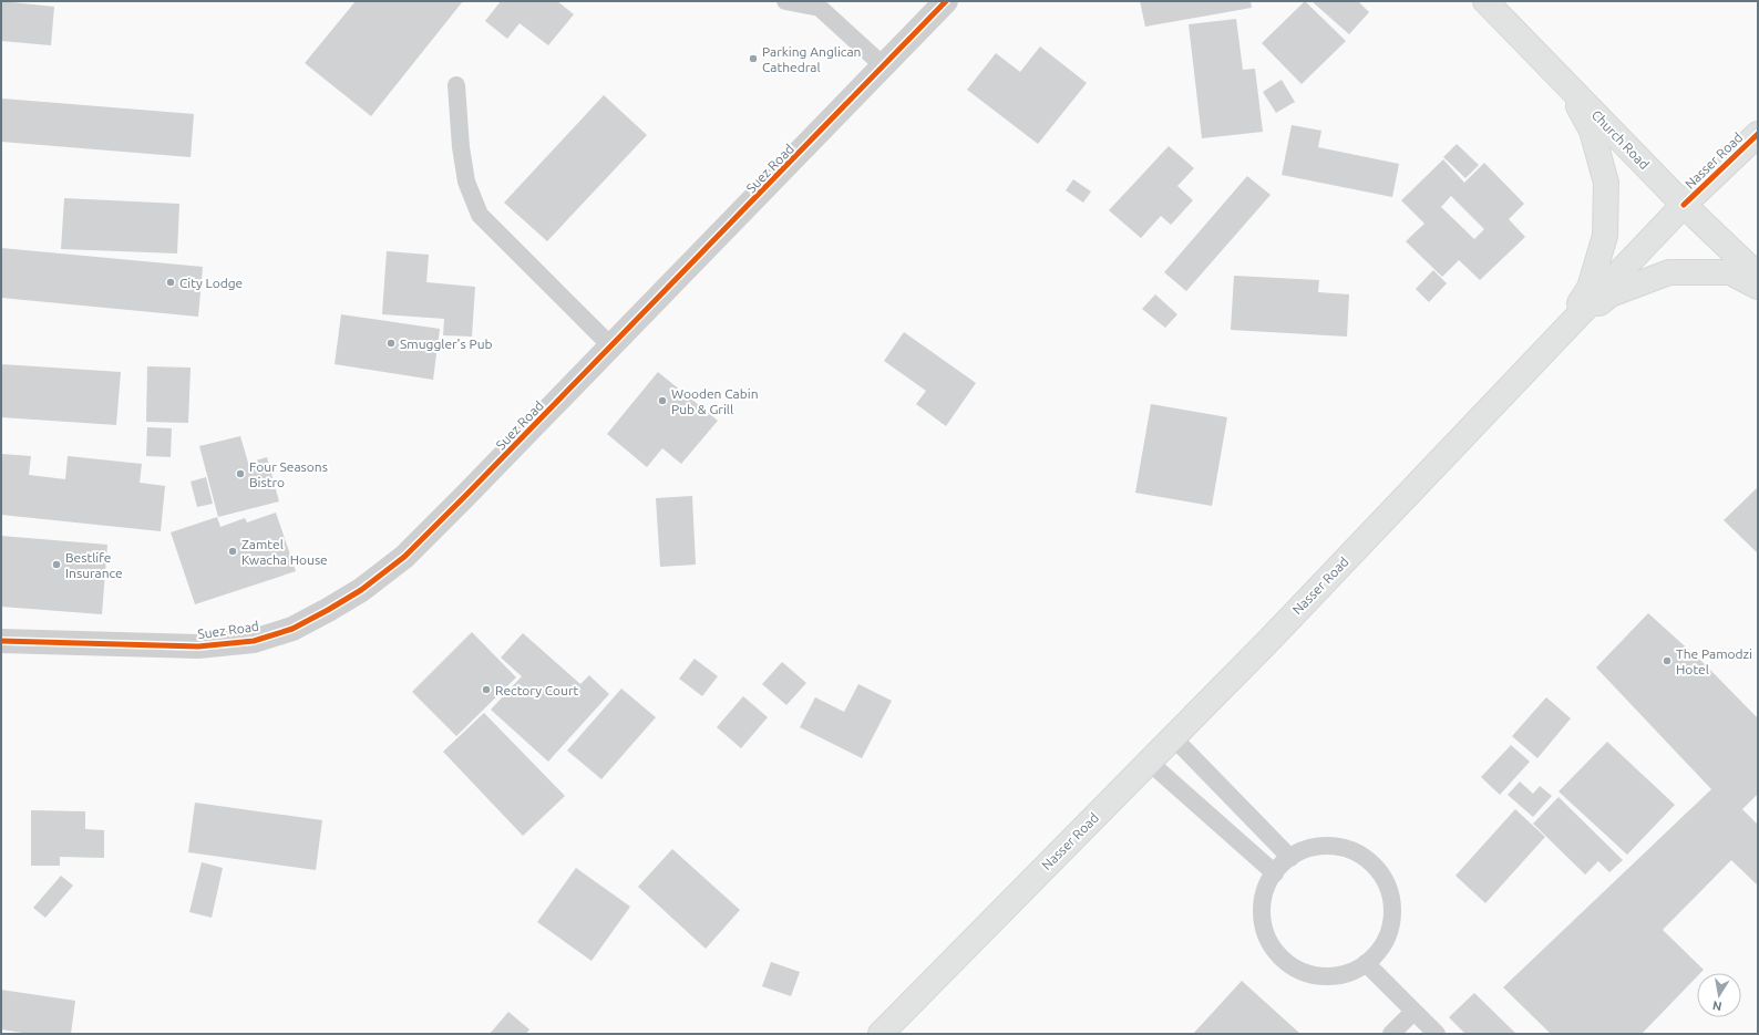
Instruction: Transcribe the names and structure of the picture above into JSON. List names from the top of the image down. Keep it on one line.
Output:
{"streets":{"main road":["Church Road","Nasser Road"],"street":["Suez Road"]},"crossings":[["Church Road","Nasser Road"]],"places":["Parking Anglican Cathedral","City Lodge","Smuggler's Pub","Wooden Cabin Pub & Grill","Four Seasons Bistro","Zamtel Kwacha House","Bestlife Insurance","The Pamodzi Hotel","Rectory Court"],"north":"bottom"}
